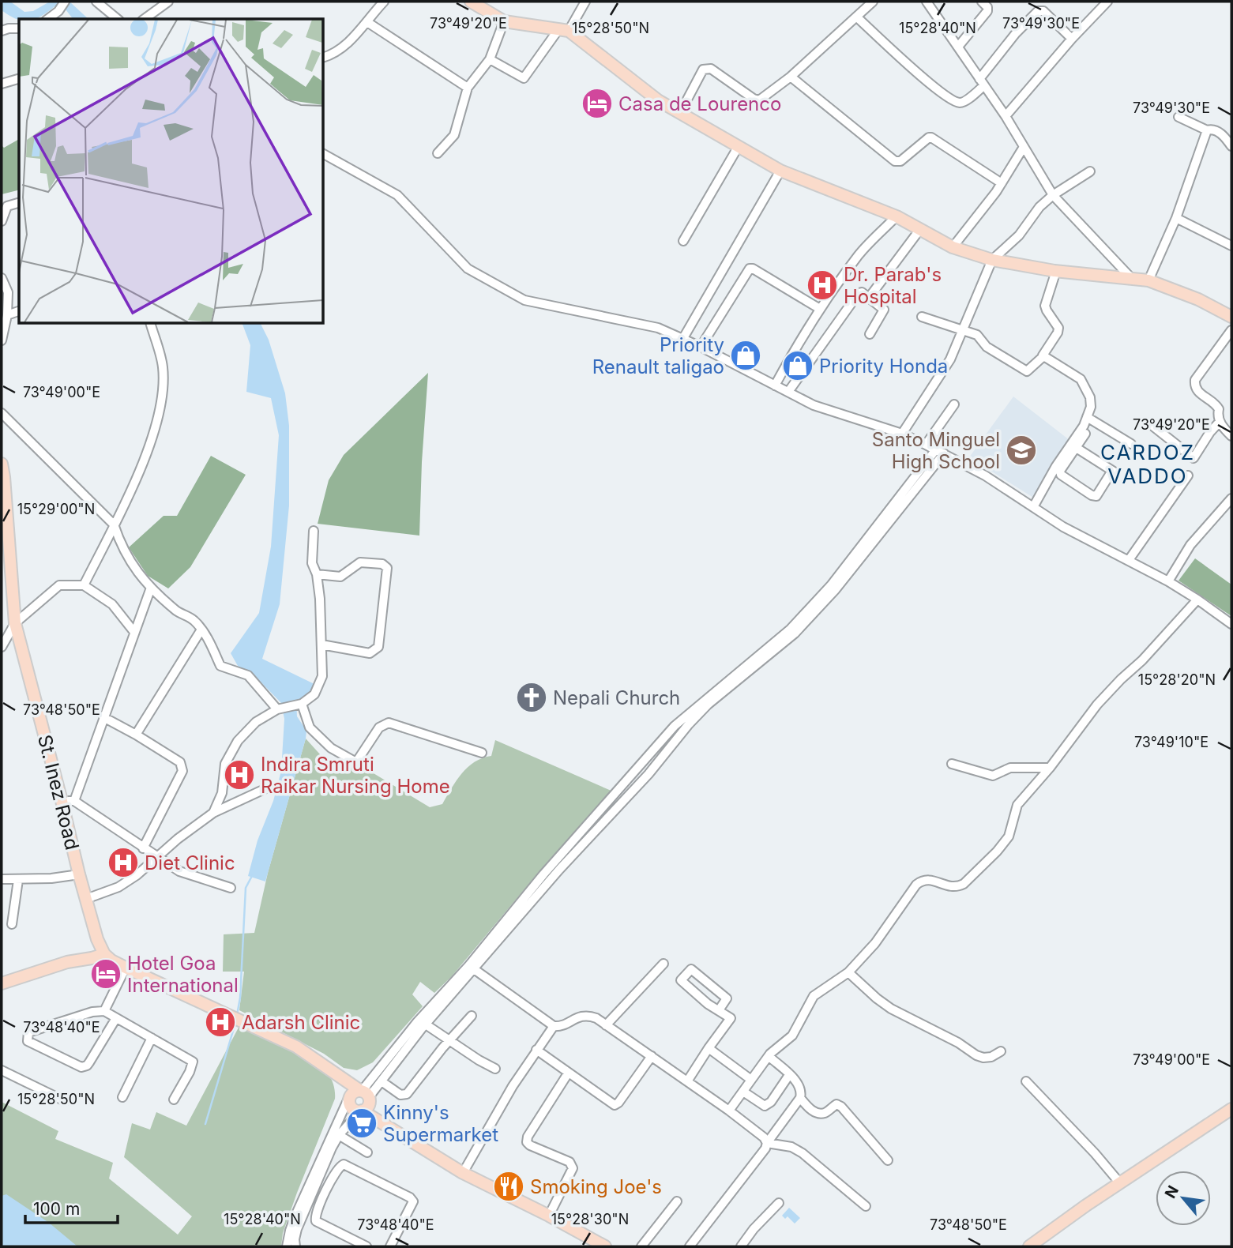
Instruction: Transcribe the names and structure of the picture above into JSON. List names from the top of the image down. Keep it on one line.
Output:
{"streets":{"main road":["St. Inez Road"]},"districts":["CARDOZ VADDO"],"places":{"hotel":["Casa de Lourenco","Hotel Goa International"],"hospital":["Dr. Parab's Hospital","Indira Smruti Raikar Nursing Home","Diet Clinic","Adarsh Clinic"],"shop":["Priority Renault taligao","Priority Honda"],"school or university":["Santo Minguel High School"],"church":["Nepali Church"],"supermarket":["Kinny's Supermarket"],"restaurant":["Smoking Joe's"]},"scale_bar":"100 m","north":"top left","coordinates":["73°49'20\"E","73°49'30\"E","15°28'50\"N","15°28'40\"N","73°49'00\"E","15°29'00\"N","15°28'20\"N","73°48'50\"E","73°49'10\"E","73°48'40\"E","15°28'30\"N"]}
